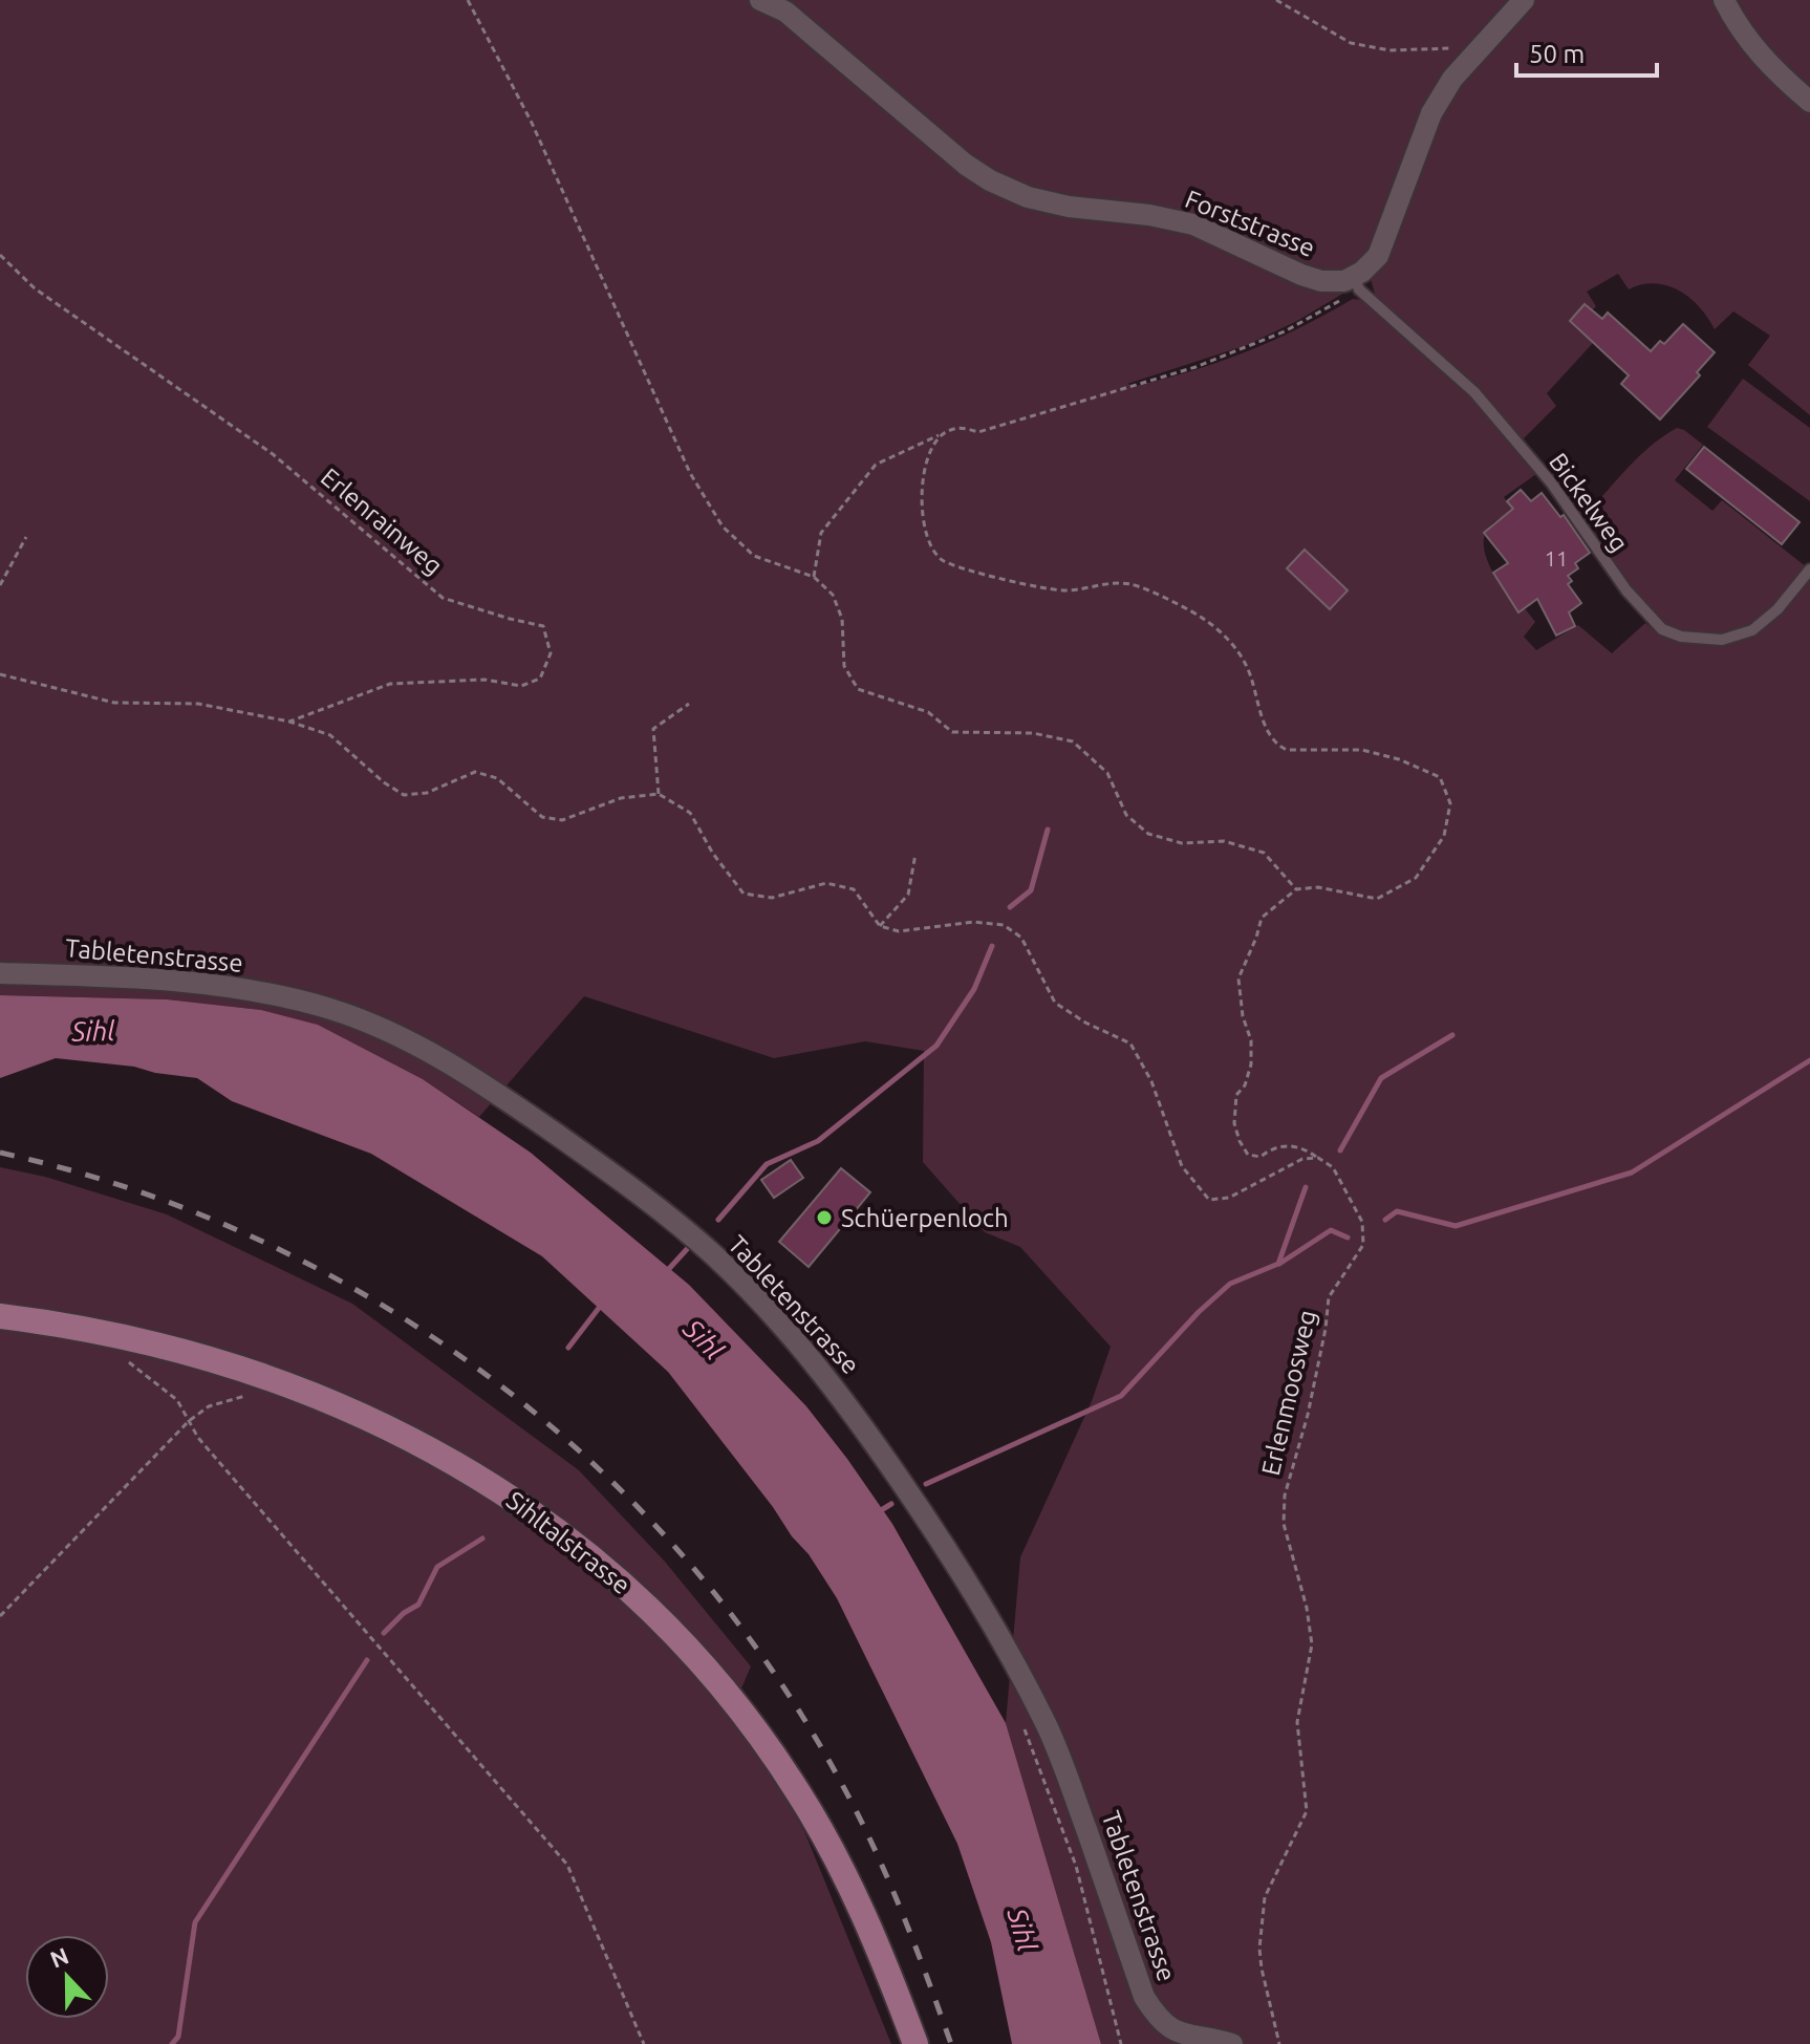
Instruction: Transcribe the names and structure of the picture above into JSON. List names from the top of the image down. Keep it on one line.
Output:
{"streets":{"main road":["Sihltalstrasse"],"street":["Forststrasse","Tabletenstrasse"],"lane":["Bickelweg"],"path":["Erlenrainweg","Erlenmoosweg"]},"crossings":[["Forststrasse","Bickelweg"]],"water":["Sihl"],"places":["Schüerpenloch"],"house_numbers":["11"],"scale_bar":"50 m","north":"top"}
